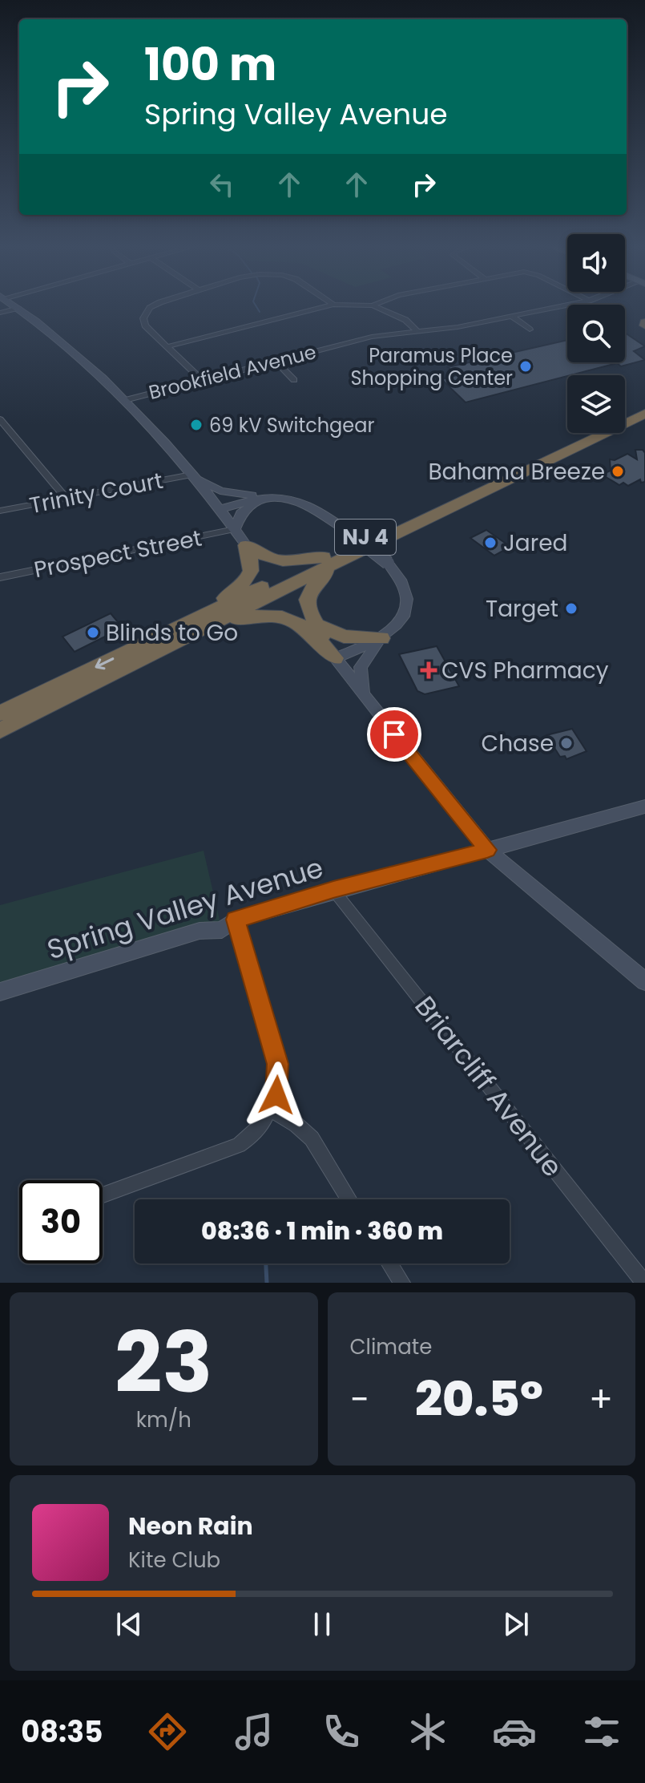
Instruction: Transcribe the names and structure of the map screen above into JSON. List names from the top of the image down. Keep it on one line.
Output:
{"streets":{"highway":["NJ 4"],"street":["Brookfield Avenue","Trinity Court","Prospect Street","Spring Valley Avenue","Briarcliff Avenue"]},"crossings":[["Spring Valley Avenue","Briarcliff Avenue"]],"places":{"other":["Paramus Place Shopping Center","69 kV Switchgear","Bahama Breeze","Jared","Target","Blinds to Go","Chase"],"health":["CVS Pharmacy"]},"page":{"turn":["100 m","Spring Valley Avenue"],"limit":"30","trip":"08:36 · 1 min · 360 m","tile":[["23","km/h"],"Climate"],"heat":["−","20.5°","+"],"song":["Neon Rain","Kite Club"],"tabs":"08:35"}}
